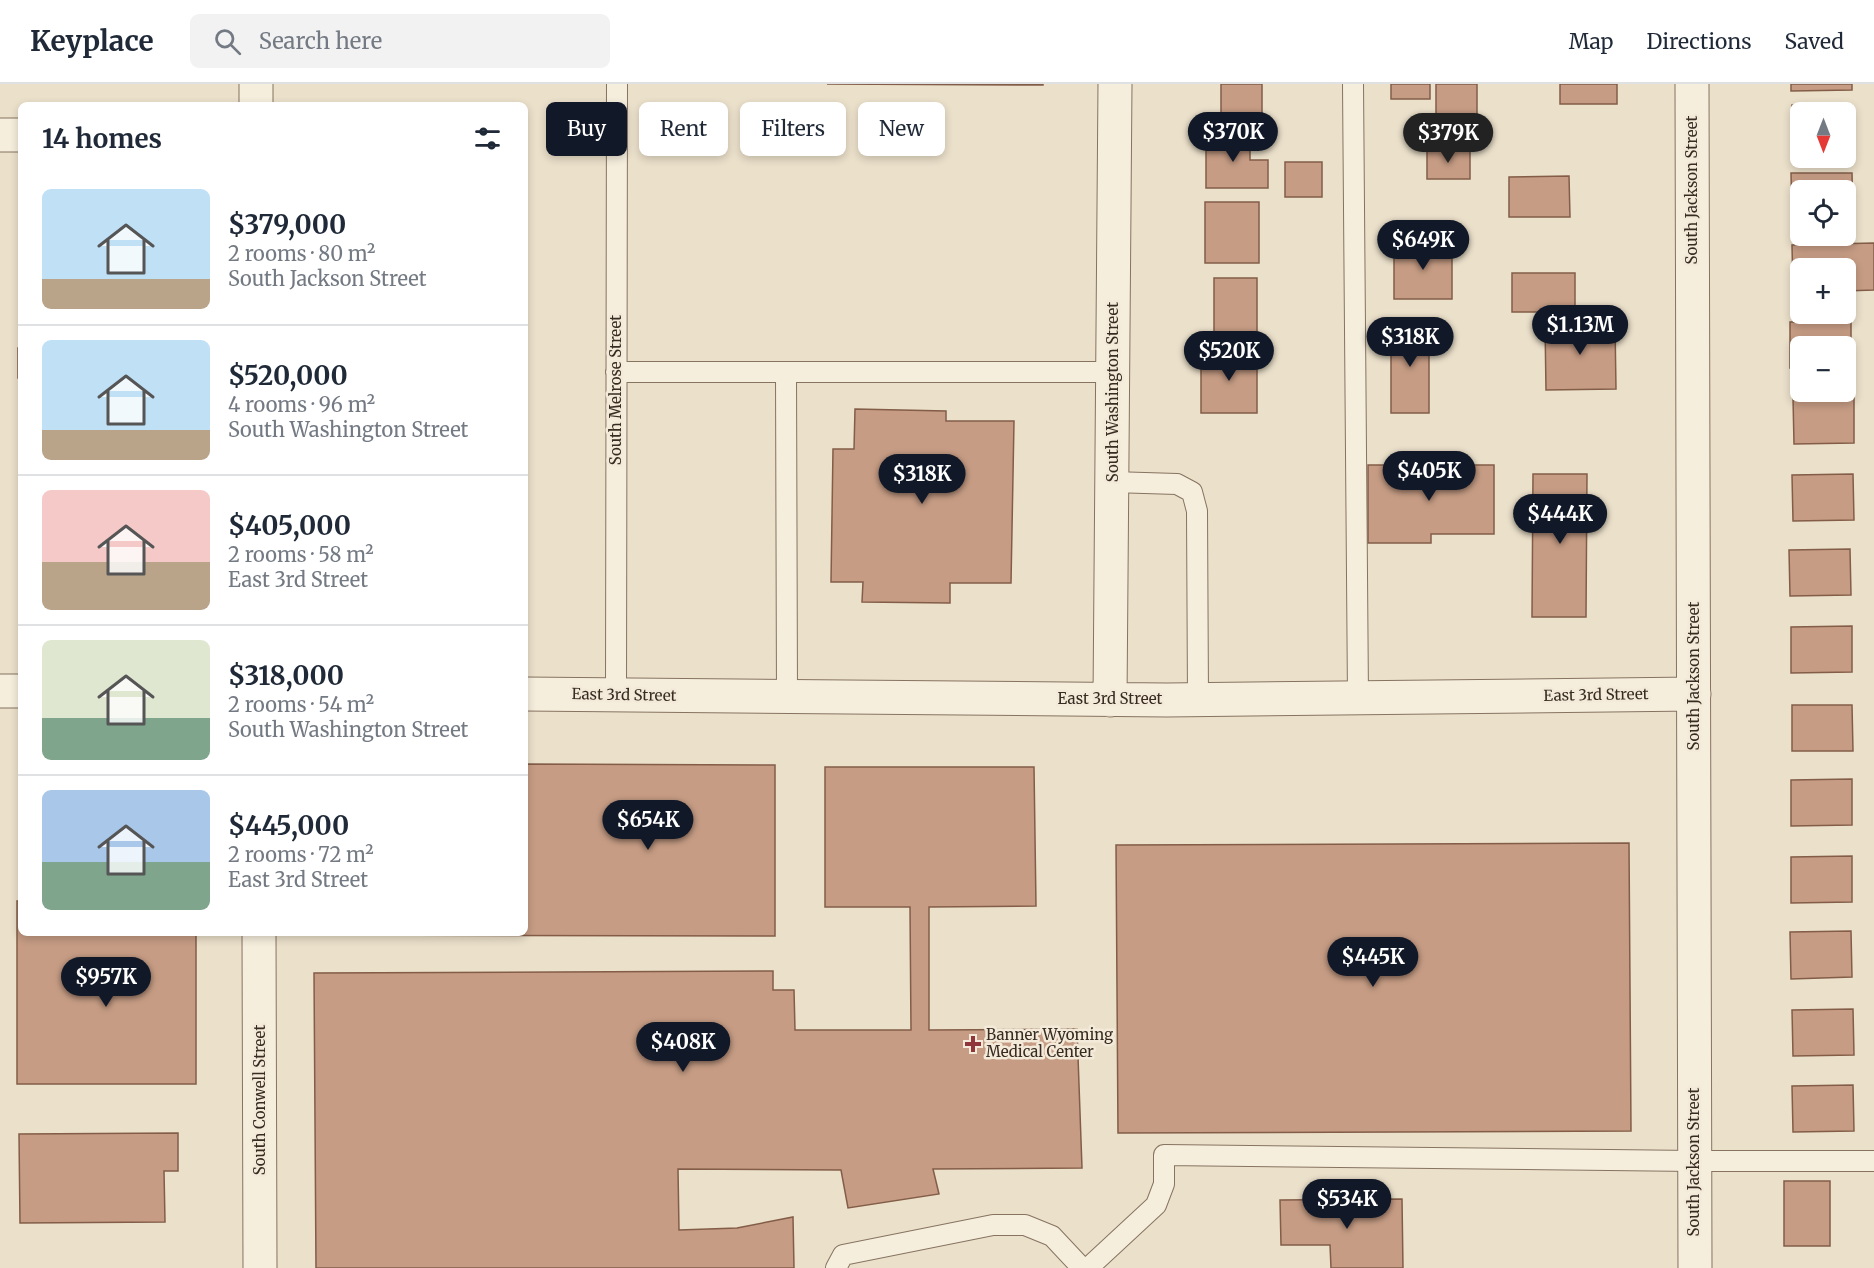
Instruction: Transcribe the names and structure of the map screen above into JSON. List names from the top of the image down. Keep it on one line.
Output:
{"streets":{"street":["South Jackson Street","South Washington Street","East 3rd Street","South Conwell Street"],"lane":["South Melrose Street"]},"crossings":[["South Jackson Street","East 3rd Street"],["South Melrose Street","East 3rd Street"],["South Washington Street","East 3rd Street"]],"places":{"health":["Banner Wyoming Medical Center"]},"north":"bottom","page":{"header":"Keyplace","search":"Search here","nav":["Map","Directions","Saved"],"map_buttons":["+","−"],"chip":["Buy","Rent","Filters","New"],"heading":"14 homes","price":["$370K","$379K","$649K","$1.13M","$318K","$520K","$405K","$318K","$444K","$654K","$445K","$957K","$408K","$534K"],"list":[{"name":"$379,000","note":"2 rooms · 80 m² · South Jackson Street"},{"name":"$520,000","note":"4 rooms · 96 m² · South Washington Street"},{"name":"$405,000","note":"2 rooms · 58 m² · East 3rd Street"},{"name":"$318,000","note":"2 rooms · 54 m² · South Washington Street"},{"name":"$445,000","note":"2 rooms · 72 m² · East 3rd Street"}]}}
